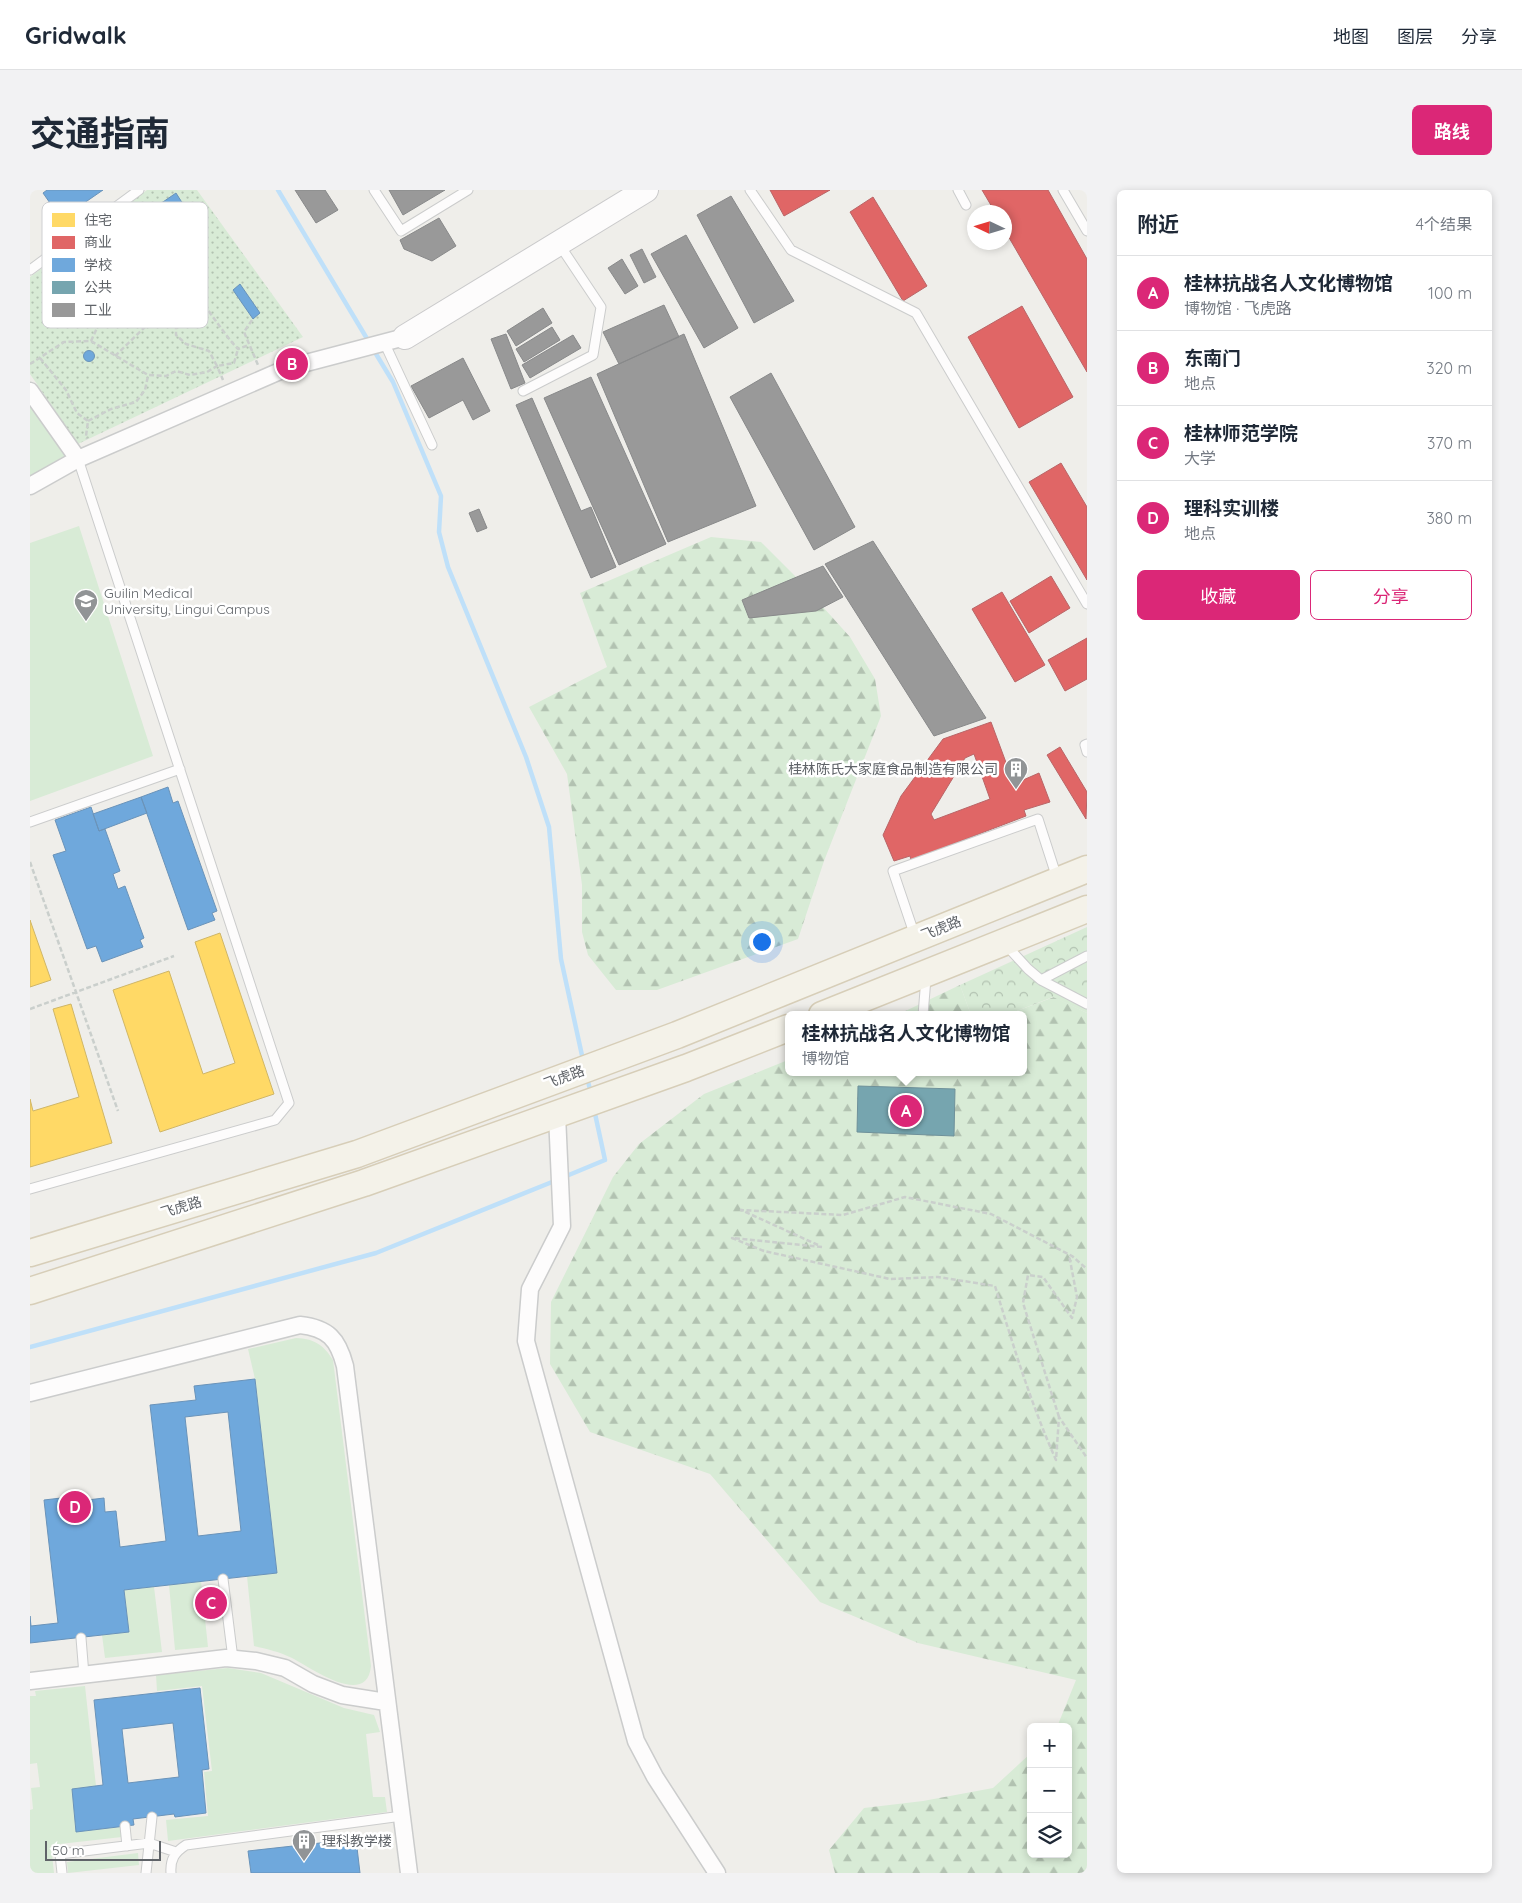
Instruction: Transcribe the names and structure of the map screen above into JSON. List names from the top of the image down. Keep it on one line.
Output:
{"streets":{"main road":["飞虎路"]},"places":{"school or university":["Guilin Medical University, Lingui Campus"],"building":["桂林陈氏大家庭食品制造有限公司","理科教学楼"]},"legend":["住宅","商业","学校","公共","工业"],"scale_bar":"50 m","north":"left","page":{"header":"Gridwalk","nav":["地图","图层","分享"],"title":"交通指南","buttons":["路线",["收藏","分享"]],"heading":["附近","4个结果"],"list":[{"mark":"A","name":"桂林抗战名人文化博物馆","note":"博物馆 · 飞虎路","value":"100 m"},{"mark":"B","name":"东南门","note":"地点","value":"320 m"},{"mark":"C","name":"桂林师范学院","note":"大学","value":"370 m"},{"mark":"D","name":"理科实训楼","note":"地点","value":"380 m"}],"pins":["B","A","D","C"],"popup":["桂林抗战名人文化博物馆","博物馆"],"map_buttons":["+","−"],"scale":"50 m"}}
